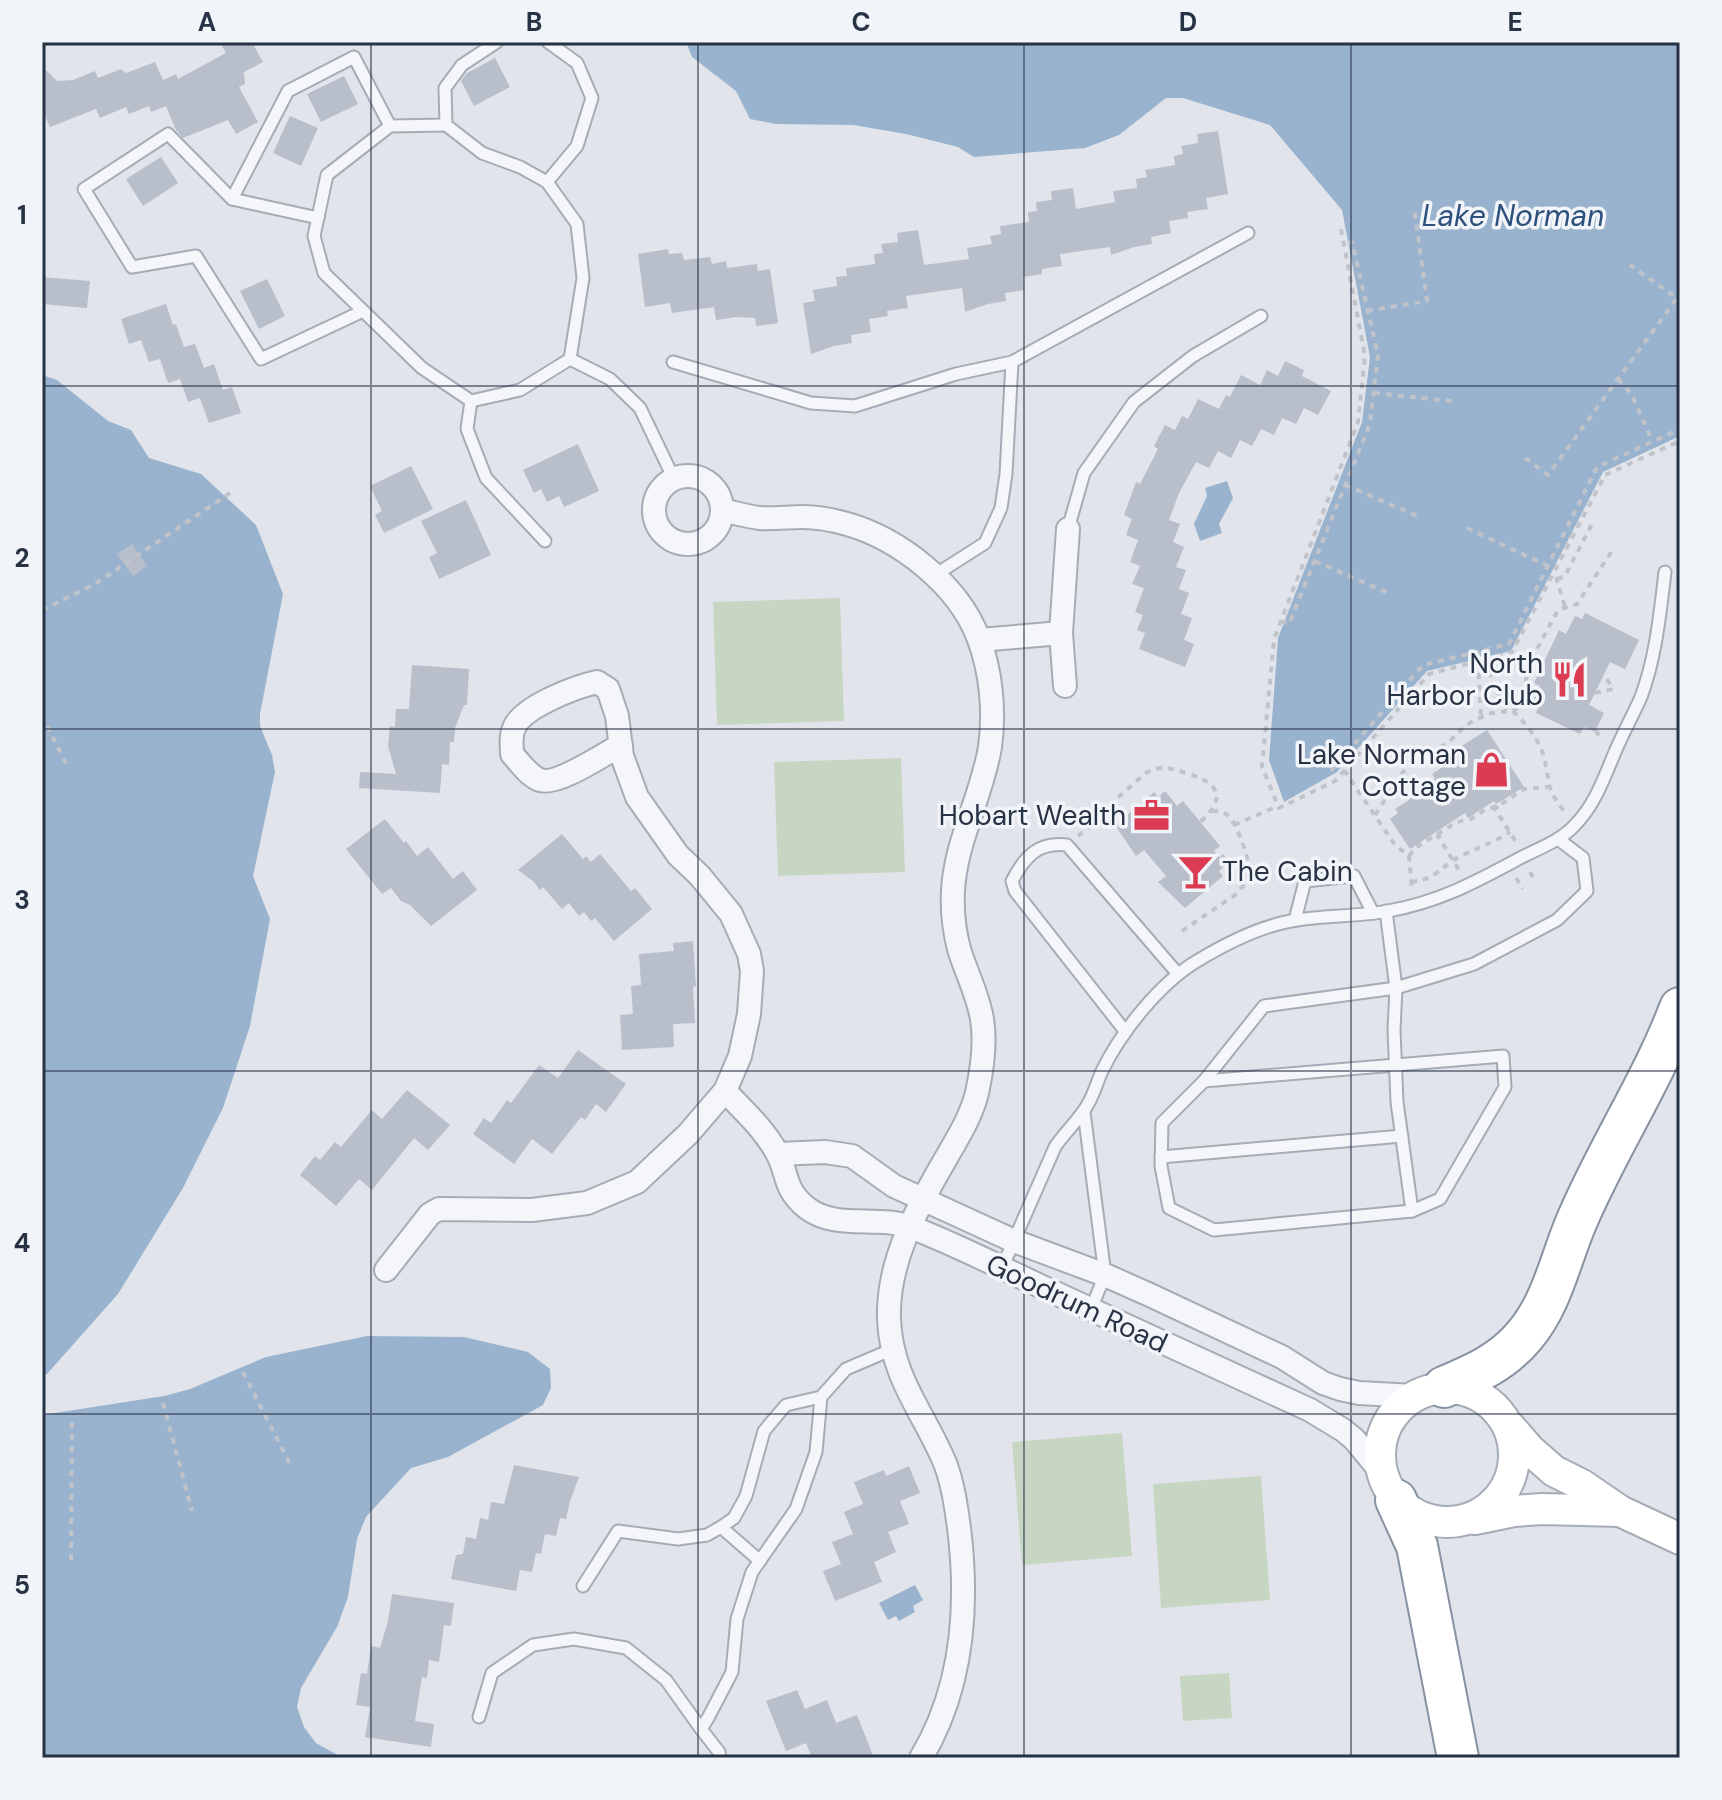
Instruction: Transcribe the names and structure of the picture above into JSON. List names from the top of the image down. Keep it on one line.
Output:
{"streets":{"street":["Goodrum Road"]},"water":["Lake Norman"],"places":{"restaurant":["North Harbor Club"],"shop":["Lake Norman Cottage"],"office":["Hobart Wealth"],"bar":["The Cabin"]},"grid":{"columns":["A","B","C","D","E"],"rows":["1","2","3","4","5"]}}
